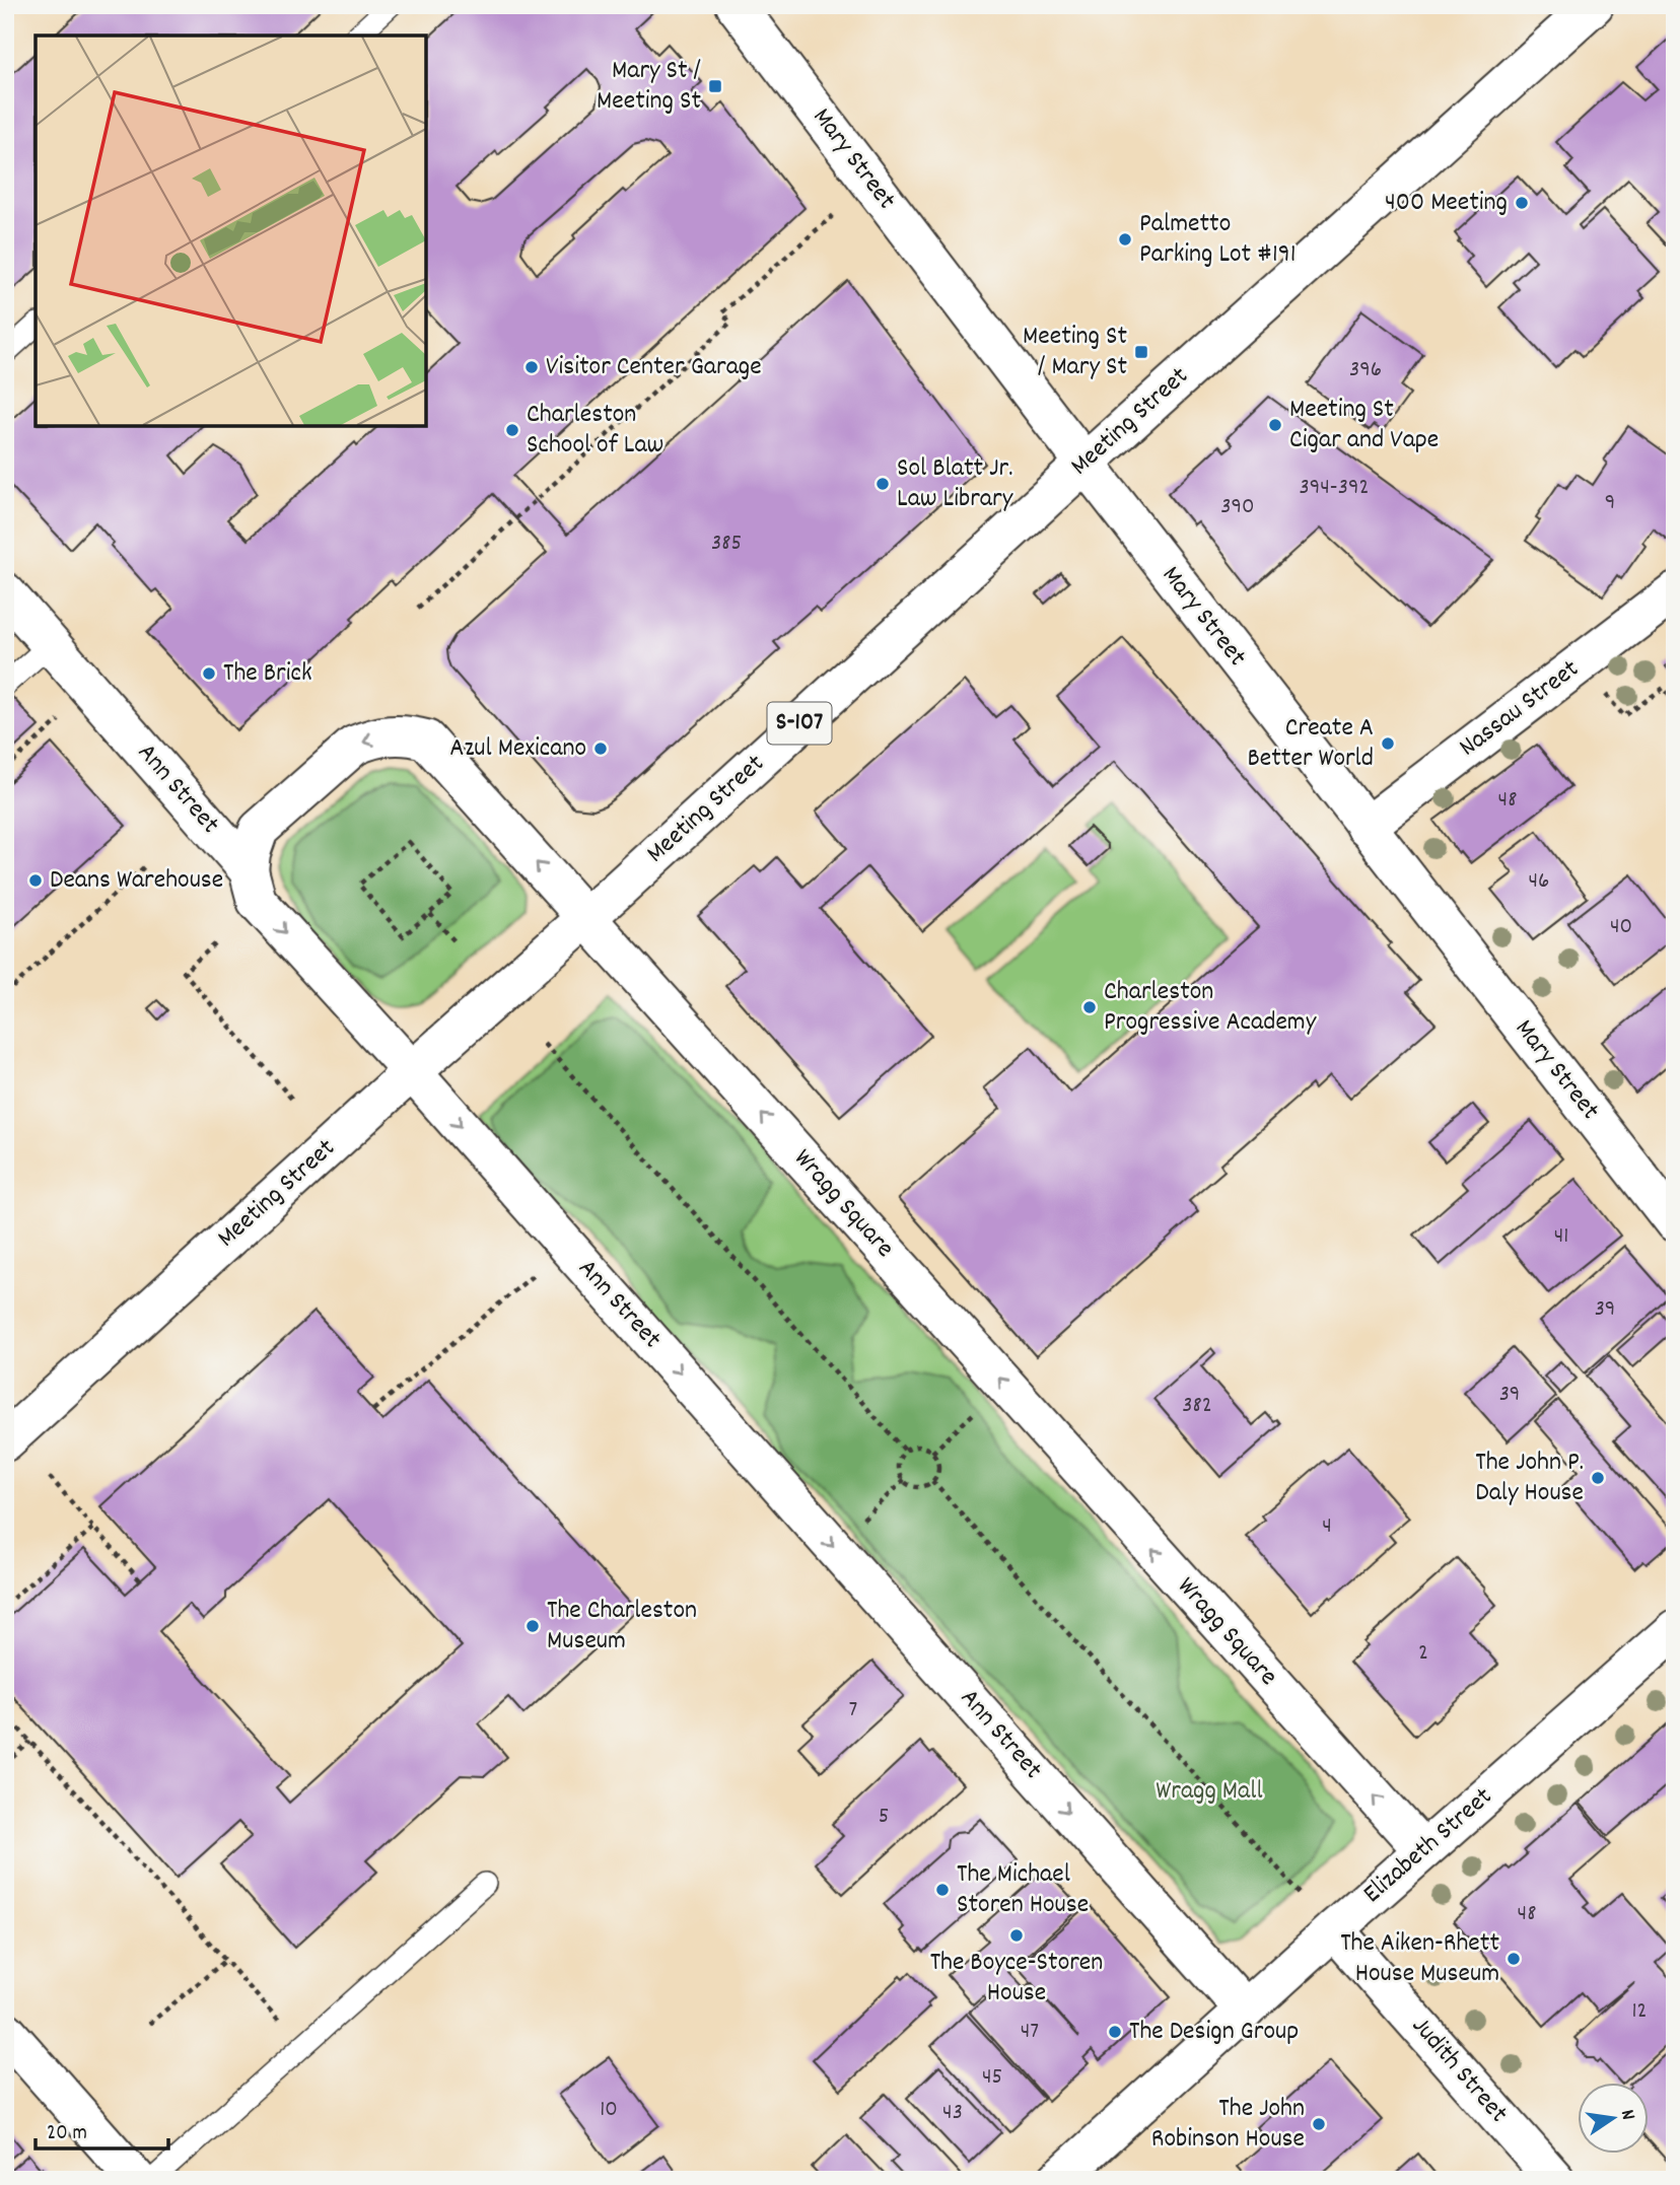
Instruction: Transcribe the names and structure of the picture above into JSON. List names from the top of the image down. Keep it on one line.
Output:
{"streets":{"street":["Mary Street","Meeting Street","Nassau Street","S-107","Ann Street","Wragg Square","Elizabeth Street","Judith Street"]},"crossings":[["Mary Street","Meeting Street"],["Mary Street","Nassau Street"],["Meeting Street","Ann Street"],["Meeting Street","Wragg Square"],["Ann Street","Wragg Square"],["Ann Street","Elizabeth Street"],["Wragg Square","Elizabeth Street"],["Elizabeth Street","Judith Street"]],"one_way":["Ann Street","Wragg Square"],"parks":["Wragg Mall"],"places":{"transit":["Mary St / Meeting St","Meeting St / Mary St"],"other":["400 Meeting","Palmetto Parking Lot #191","Visitor Center Garage","Meeting St Cigar and Vape","Charleston School of Law","Sol Blatt Jr. Law Library","The Brick","Create A Better World","Azul Mexicano","Deans Warehouse","Charleston Progressive Academy","The John P. Daly House","The Charleston Museum","The Michael Storen House","The Boyce-Storen House","The Aiken-Rhett House Museum","The Design Group","The John Robinson House"]},"house_numbers":["396","394-392","9","390","385","48","46","40","41","39","39","382","4","2","7","5","48","12","47","45","10","43"],"scale_bar":"20 m","north":"right"}
